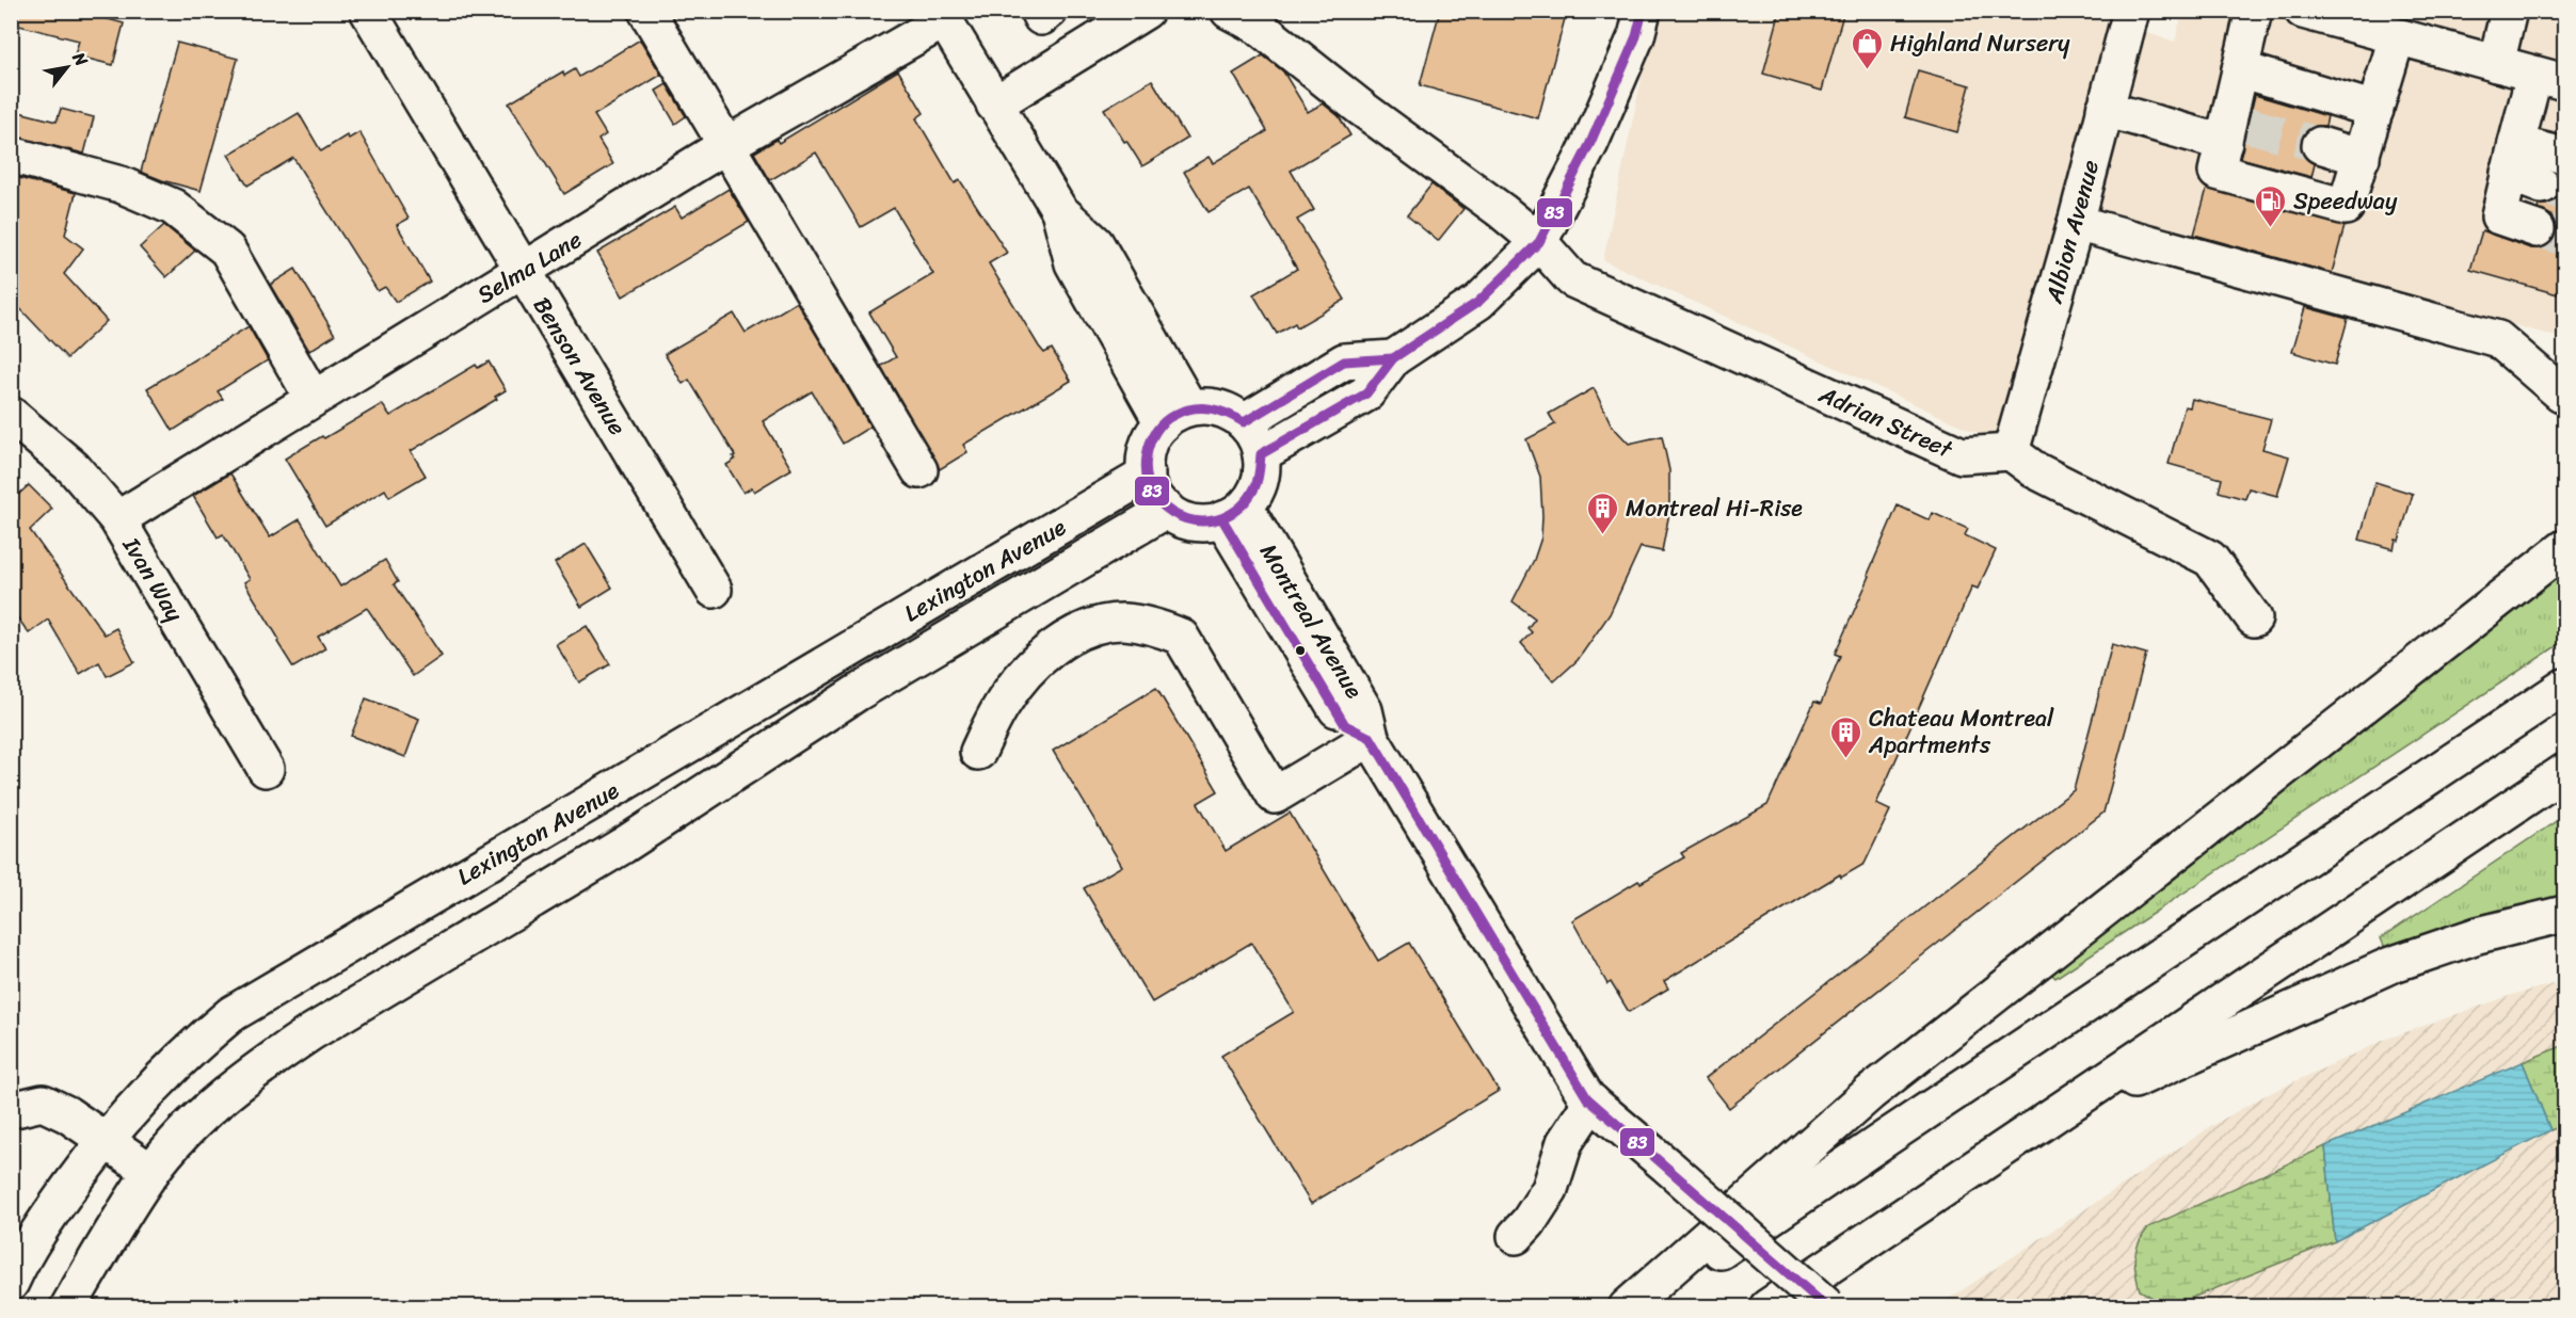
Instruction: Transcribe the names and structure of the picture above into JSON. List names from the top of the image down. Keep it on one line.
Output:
{"streets":{"main road":["Albion Avenue","Selma Lane","Benson Avenue","Adrian Street","Lexington Avenue","Ivan Way","Montreal Avenue"]},"crossings":[["Albion Avenue","Adrian Street"],["Selma Lane","Benson Avenue"],["Selma Lane","Ivan Way"],["Lexington Avenue","Montreal Avenue"]],"places":{"shop":["Highland Nursery"],"fuel station":["Speedway"],"building":["Montreal Hi-Rise","Chateau Montreal Apartments"]},"lines":["transit line 83"],"north":"top right"}
